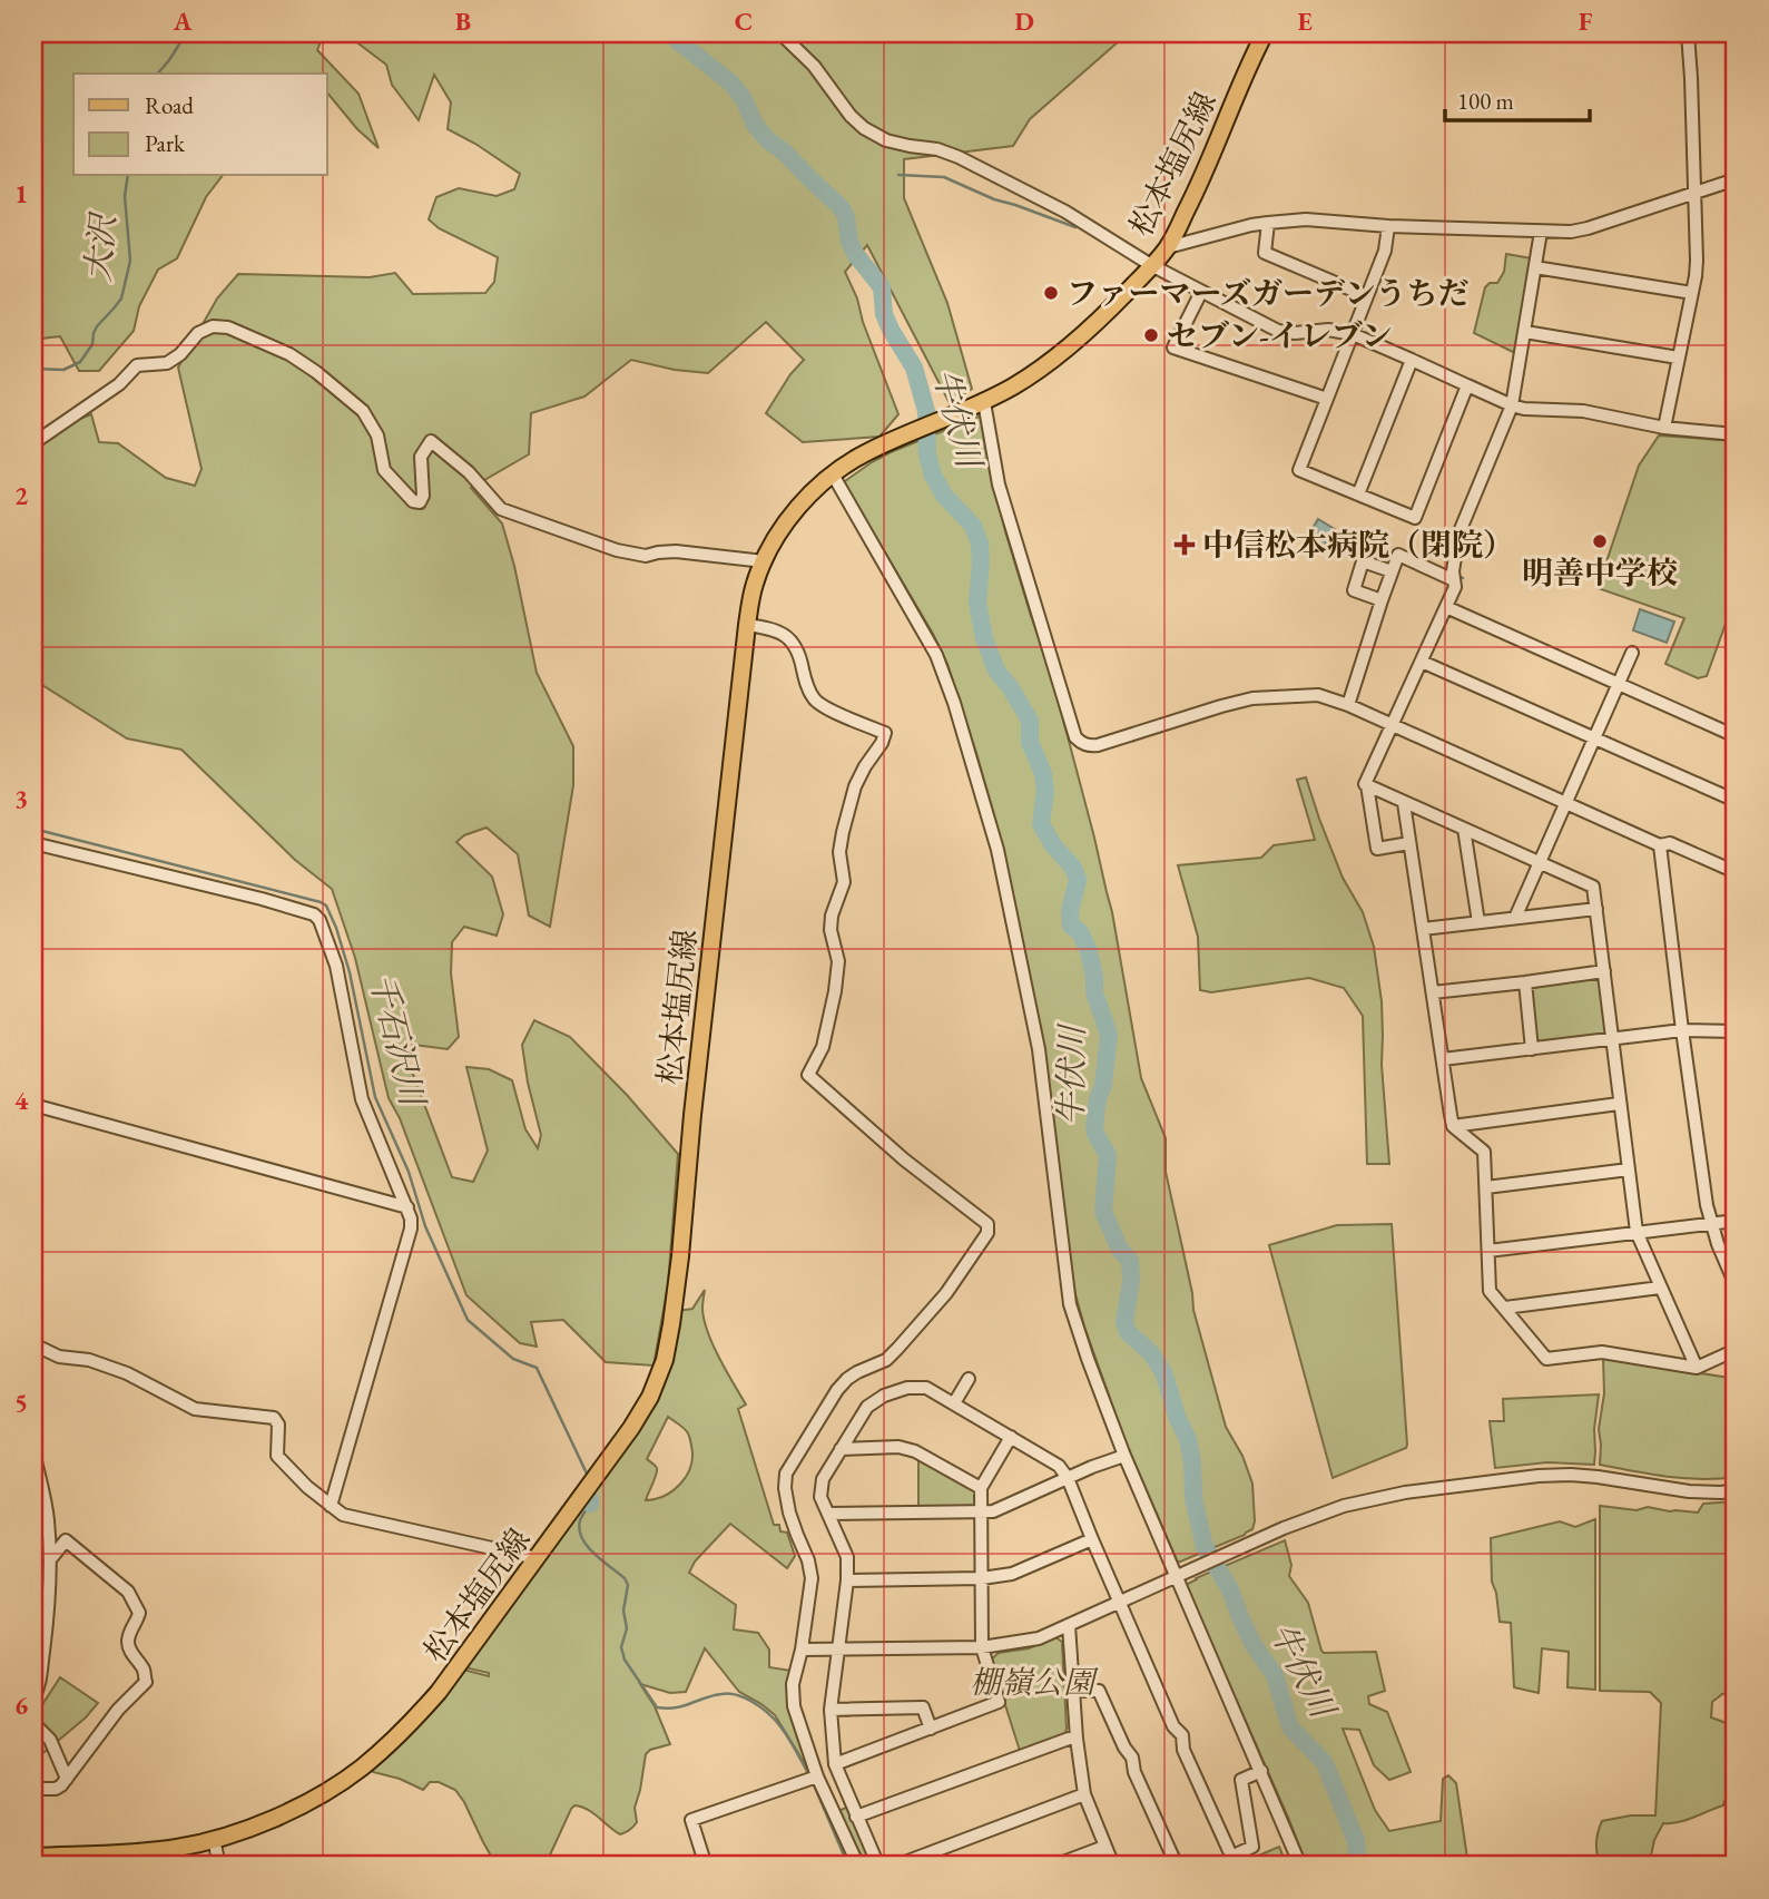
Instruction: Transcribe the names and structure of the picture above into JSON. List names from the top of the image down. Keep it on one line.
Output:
{"streets":{"main road":["松本塩尻線"]},"water":["大沢","牛伏川","千石沢川"],"parks":["棚嶺公園"],"places":{"other":["ファーマーズガーデンうちだ","セブン-イレブン","明善中学校"],"health":["中信松本病院（閉院）"]},"legend":["Road","Park"],"scale_bar":"100 m","grid":{"columns":["A","B","C","D","E","F"],"rows":["1","2","3","4","5","6"]}}
